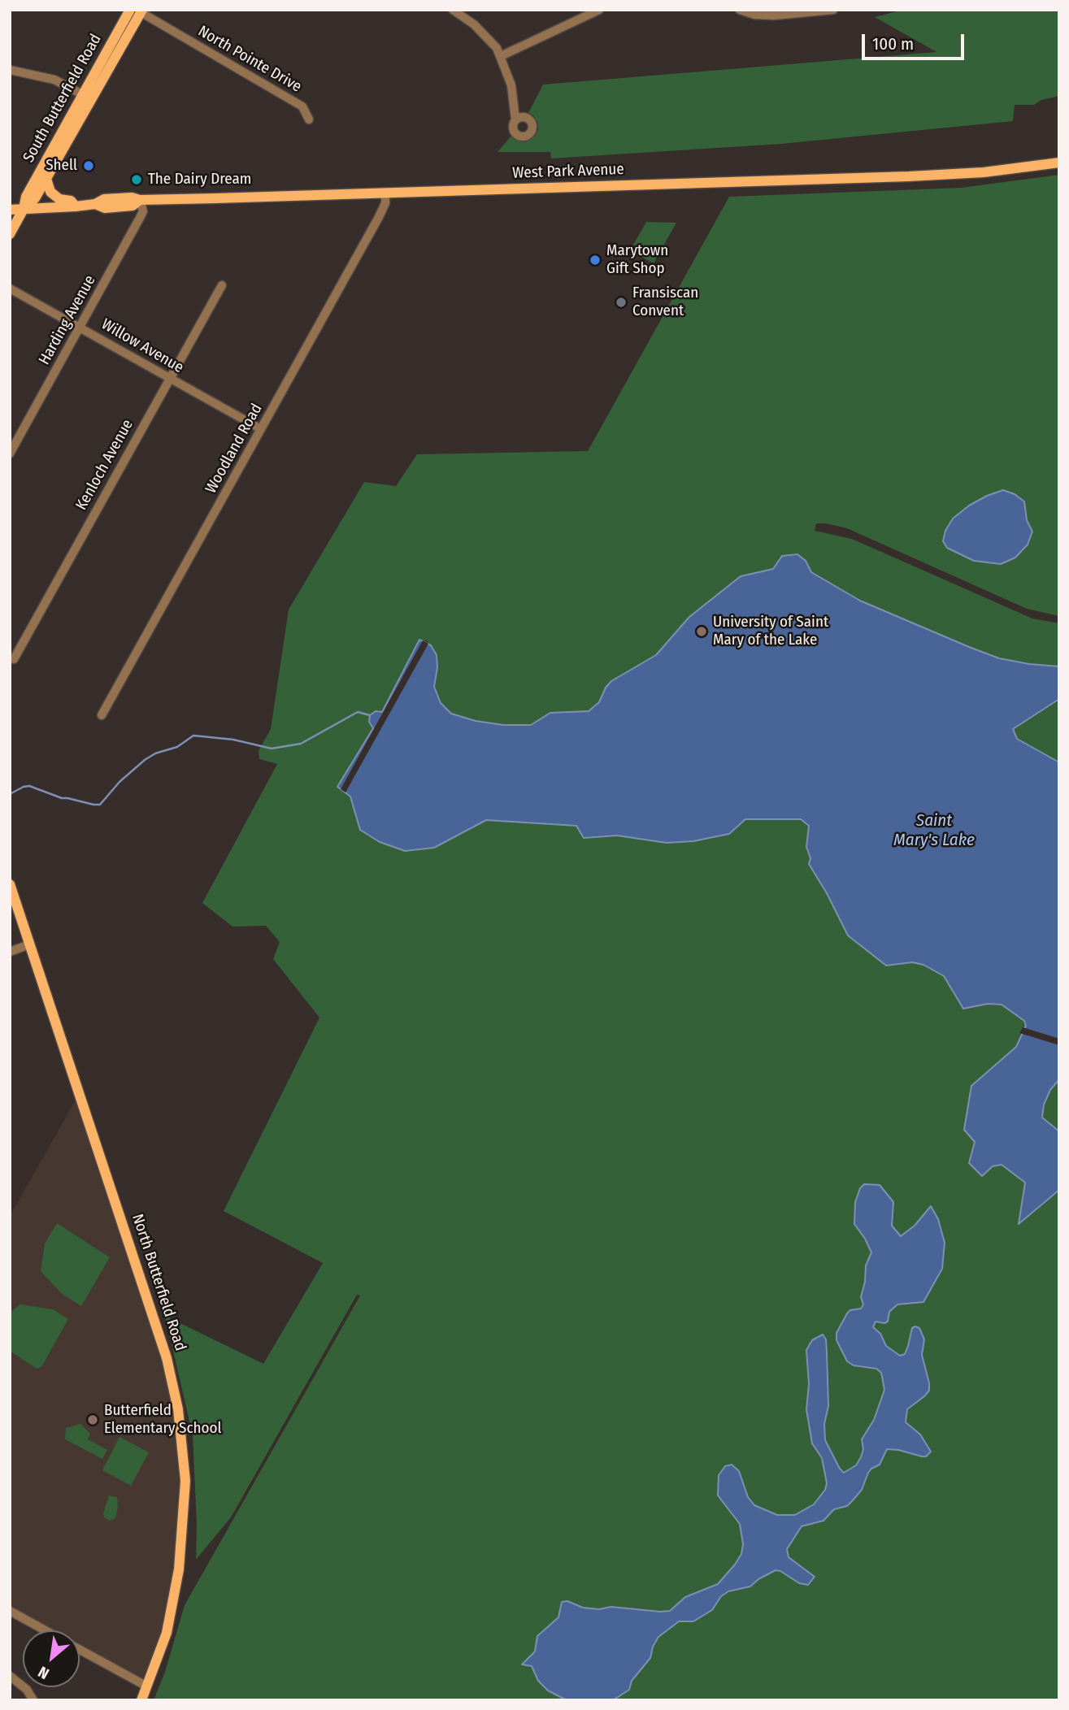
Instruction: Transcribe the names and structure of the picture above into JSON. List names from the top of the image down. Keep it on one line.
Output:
{"streets":{"main road":["South Butterfield Road","West Park Avenue","North Butterfield Road"],"street":["North Pointe Drive","Harding Avenue","Willow Avenue","Woodland Road","Kenloch Avenue"]},"crossings":[["North Pointe Drive","South Butterfield Road"],["South Butterfield Road","West Park Avenue"],["West Park Avenue","Harding Avenue"],["West Park Avenue","Woodland Road"],["Harding Avenue","Willow Avenue"],["Willow Avenue","Woodland Road"],["Willow Avenue","Kenloch Avenue"]],"water":["Saint Mary's Lake"],"places":["Shell","The Dairy Dream","Marytown Gift Shop","Fransiscan Convent","University of Saint Mary of the Lake","Butterfield Elementary School"],"scale_bar":"100 m","north":"bottom left"}
